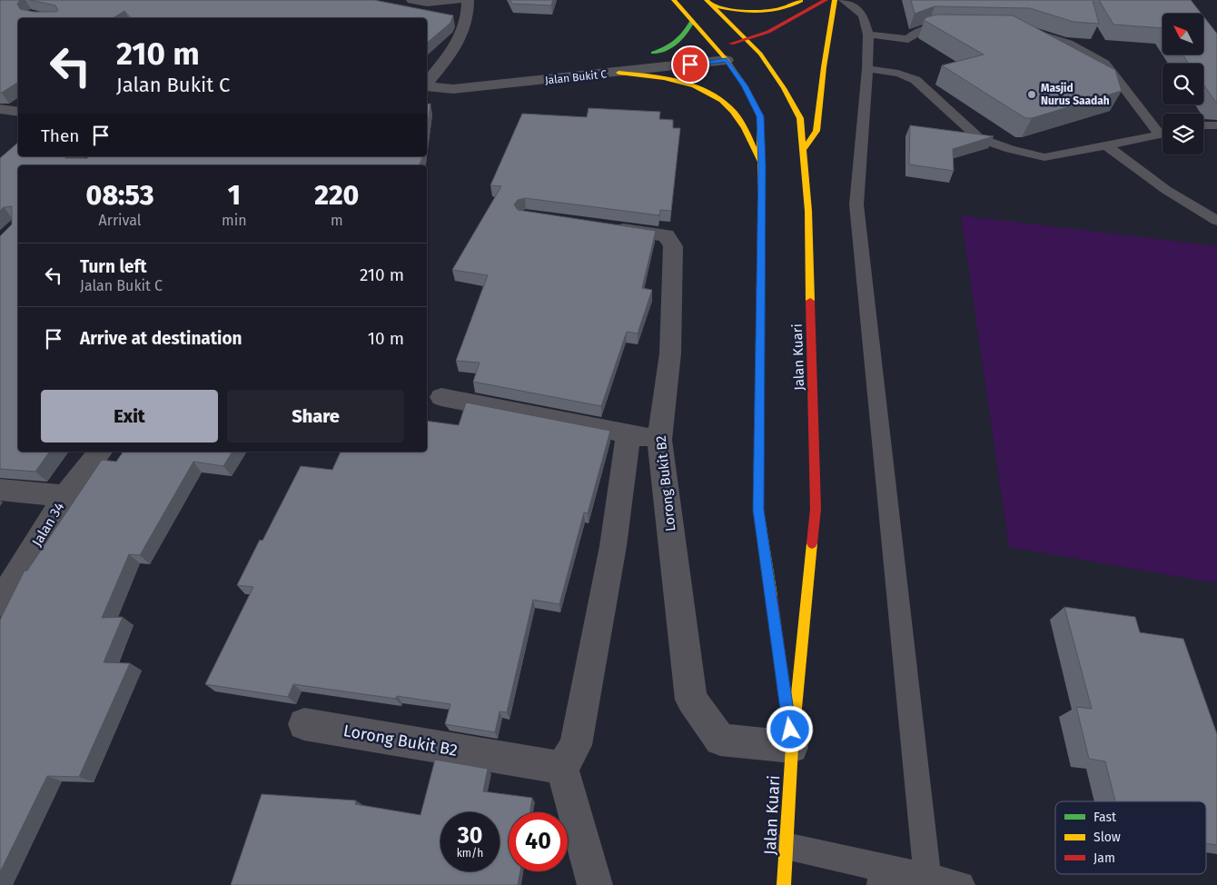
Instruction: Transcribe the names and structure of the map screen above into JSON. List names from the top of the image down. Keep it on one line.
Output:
{"streets":{"street":["Jalan Bukit C","Jalan Kuari","Lorong Bukit B2","Jalan 34"]},"crossings":[["Jalan Bukit C","Jalan Kuari"],["Jalan Kuari","Lorong Bukit B2"]],"places":["Masjid Nurus Saadah"],"legend":["Fast","Slow","Jam"],"north":"top left","page":{"turn":["210 m","Jalan Bukit C"],"then":"Then","eta":["08:53","Arrival","1","min","220","m"],"list":[{"name":"Turn left","note":"Jalan Bukit C","value":"210 m"},{"name":"Arrive at destination","value":"10 m"}],"buttons":["Exit","Share"],"speed":"30 km/h","limit":"40"}}
